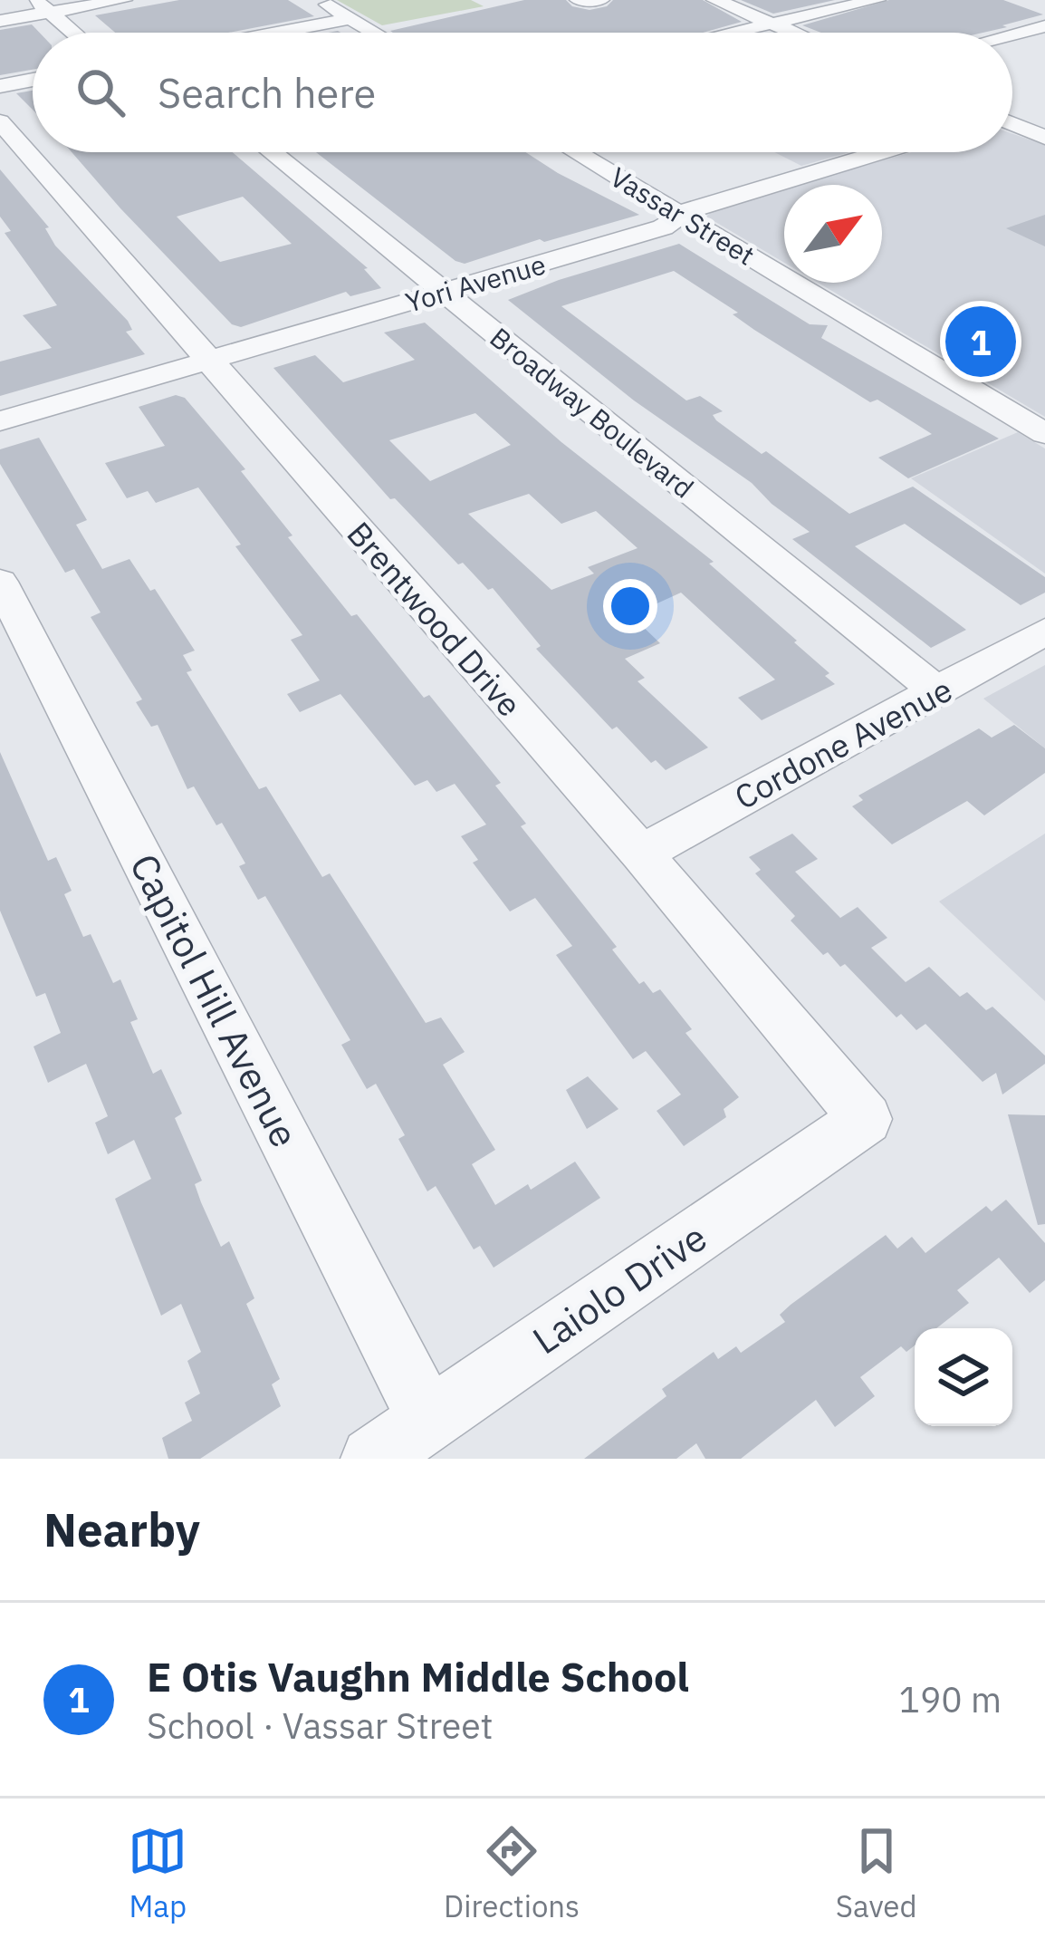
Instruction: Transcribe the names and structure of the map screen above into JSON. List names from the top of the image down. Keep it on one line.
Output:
{"streets":{"street":["Vassar Street","Yori Avenue","Broadway Boulevard","Brentwood Drive","Cordone Avenue","Capitol Hill Avenue","Laiolo Drive"]},"crossings":[["Vassar Street","Yori Avenue"],["Yori Avenue","Broadway Boulevard"],["Yori Avenue","Brentwood Drive"],["Broadway Boulevard","Cordone Avenue"],["Brentwood Drive","Cordone Avenue"],["Brentwood Drive","Laiolo Drive"],["Capitol Hill Avenue","Laiolo Drive"]],"north":"top right","page":{"search":"Search here","pins":"1","heading":"Nearby","list":[{"mark":"1","name":"E Otis Vaughn Middle School","note":"School · Vassar Street","value":"190 m"}],"nav":["Map","Directions","Saved"]}}
